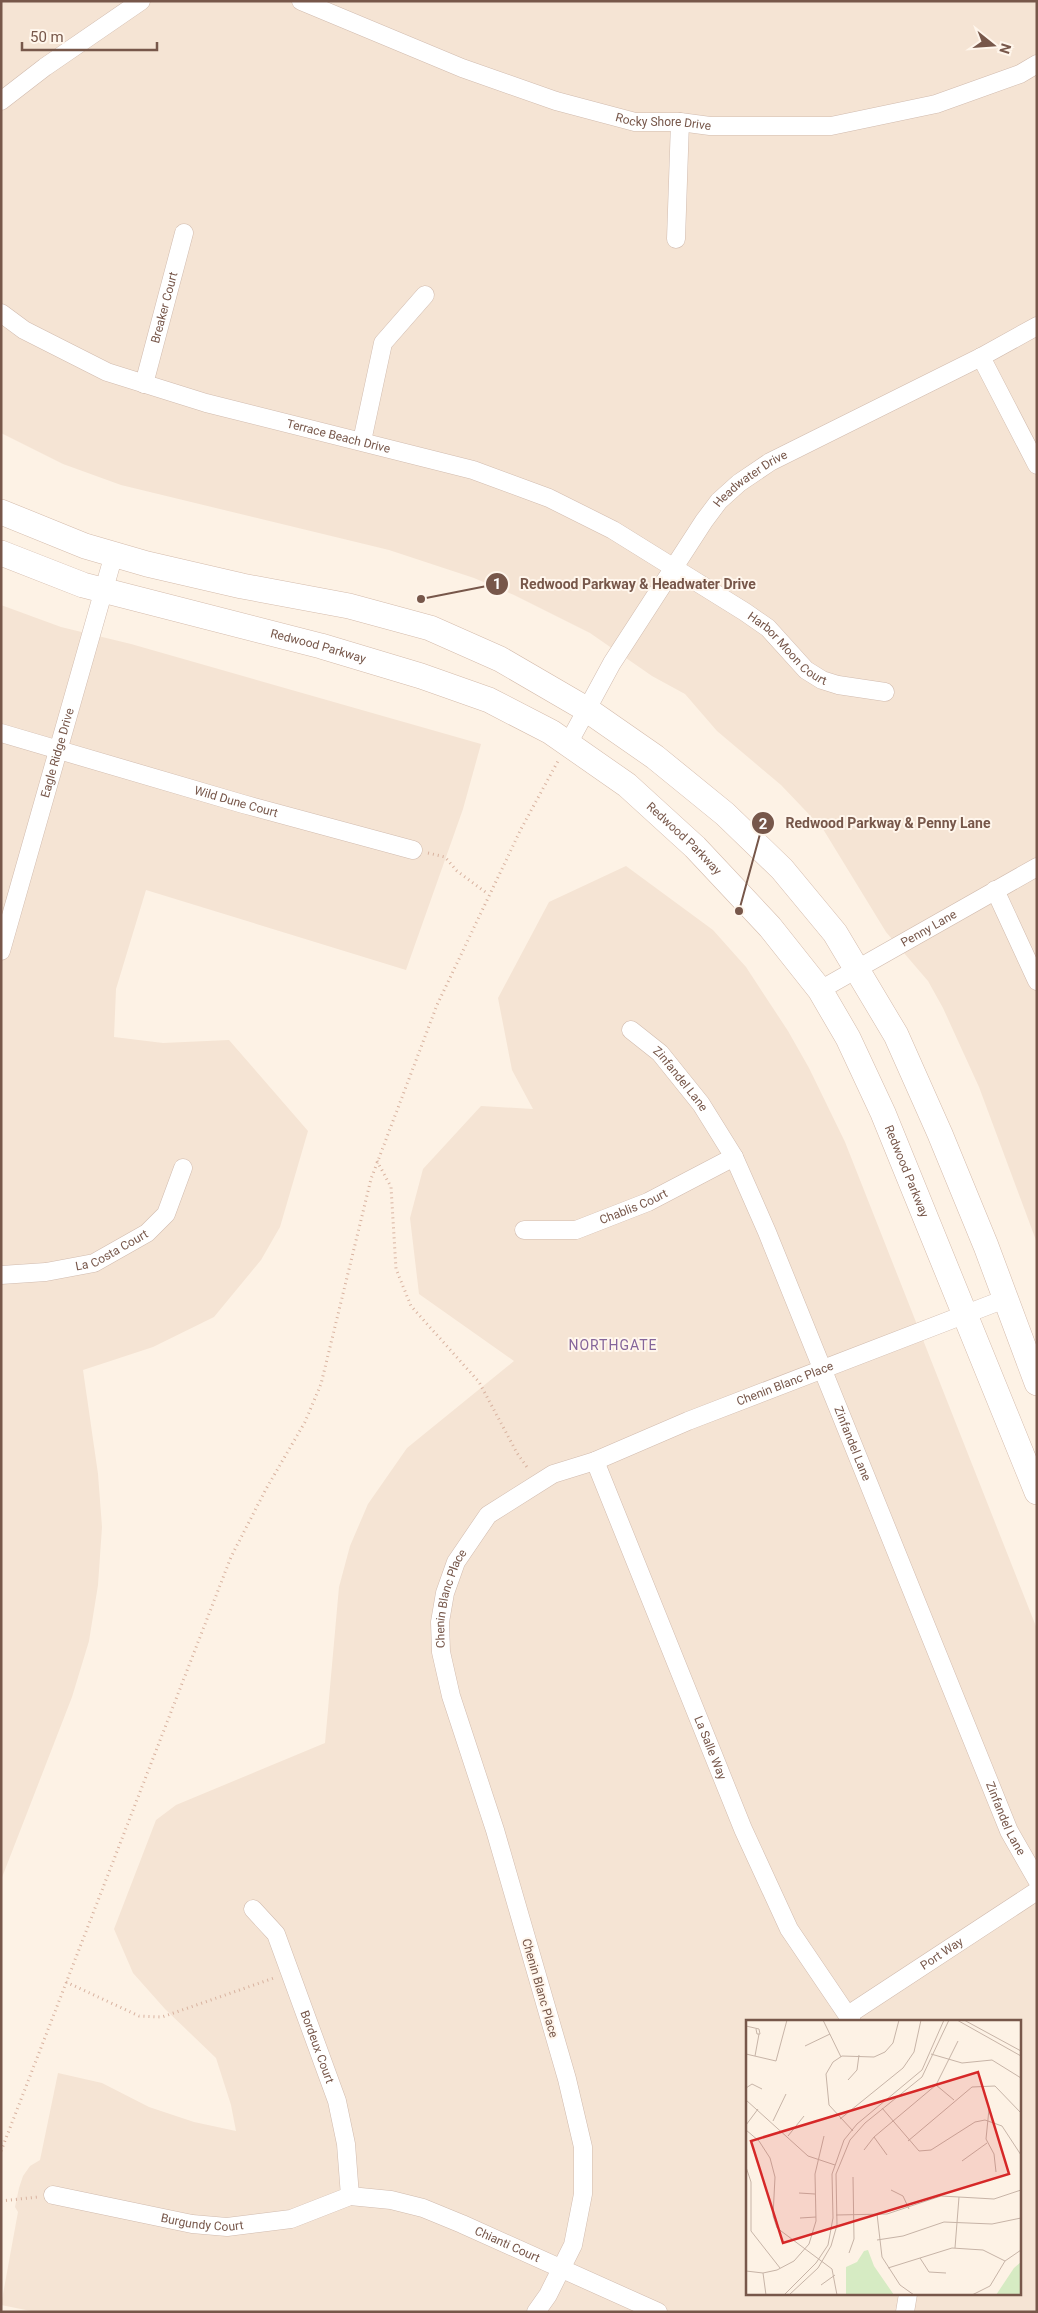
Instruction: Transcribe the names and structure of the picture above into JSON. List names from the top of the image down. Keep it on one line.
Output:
{"streets":{"main road":["Redwood Parkway"],"street":["Rocky Shore Drive","Breaker Court","Terrace Beach Drive","Headwater Drive","Harbor Moon Court","Eagle Ridge Drive","Wild Dune Court","Penny Lane","Zinfandel Lane","Chablis Court","La Costa Court","Chenin Blanc Place","La Salle Way","Port Way","Bordeux Court","Burgundy Court","Chianti Court"]},"crossings":[["Breaker Court","Terrace Beach Drive"],["Terrace Beach Drive","Headwater Drive"],["Terrace Beach Drive","Harbor Moon Court"],["Headwater Drive","Redwood Parkway"],["Headwater Drive","Harbor Moon Court"],["Redwood Parkway","Eagle Ridge Drive"],["Redwood Parkway","Penny Lane"],["Redwood Parkway","Chenin Blanc Place"],["Eagle Ridge Drive","Wild Dune Court"],["Zinfandel Lane","Chablis Court"],["Zinfandel Lane","Chenin Blanc Place"],["Chenin Blanc Place","La Salle Way"],["Chenin Blanc Place","Chianti Court"],["La Salle Way","Port Way"],["Bordeux Court","Burgundy Court"],["Bordeux Court","Chianti Court"],["Burgundy Court","Chianti Court"]],"districts":["NORTHGATE"],"places":["Redwood Parkway & Headwater Drive","Redwood Parkway & Penny Lane"],"scale_bar":"50 m","north":"right"}
